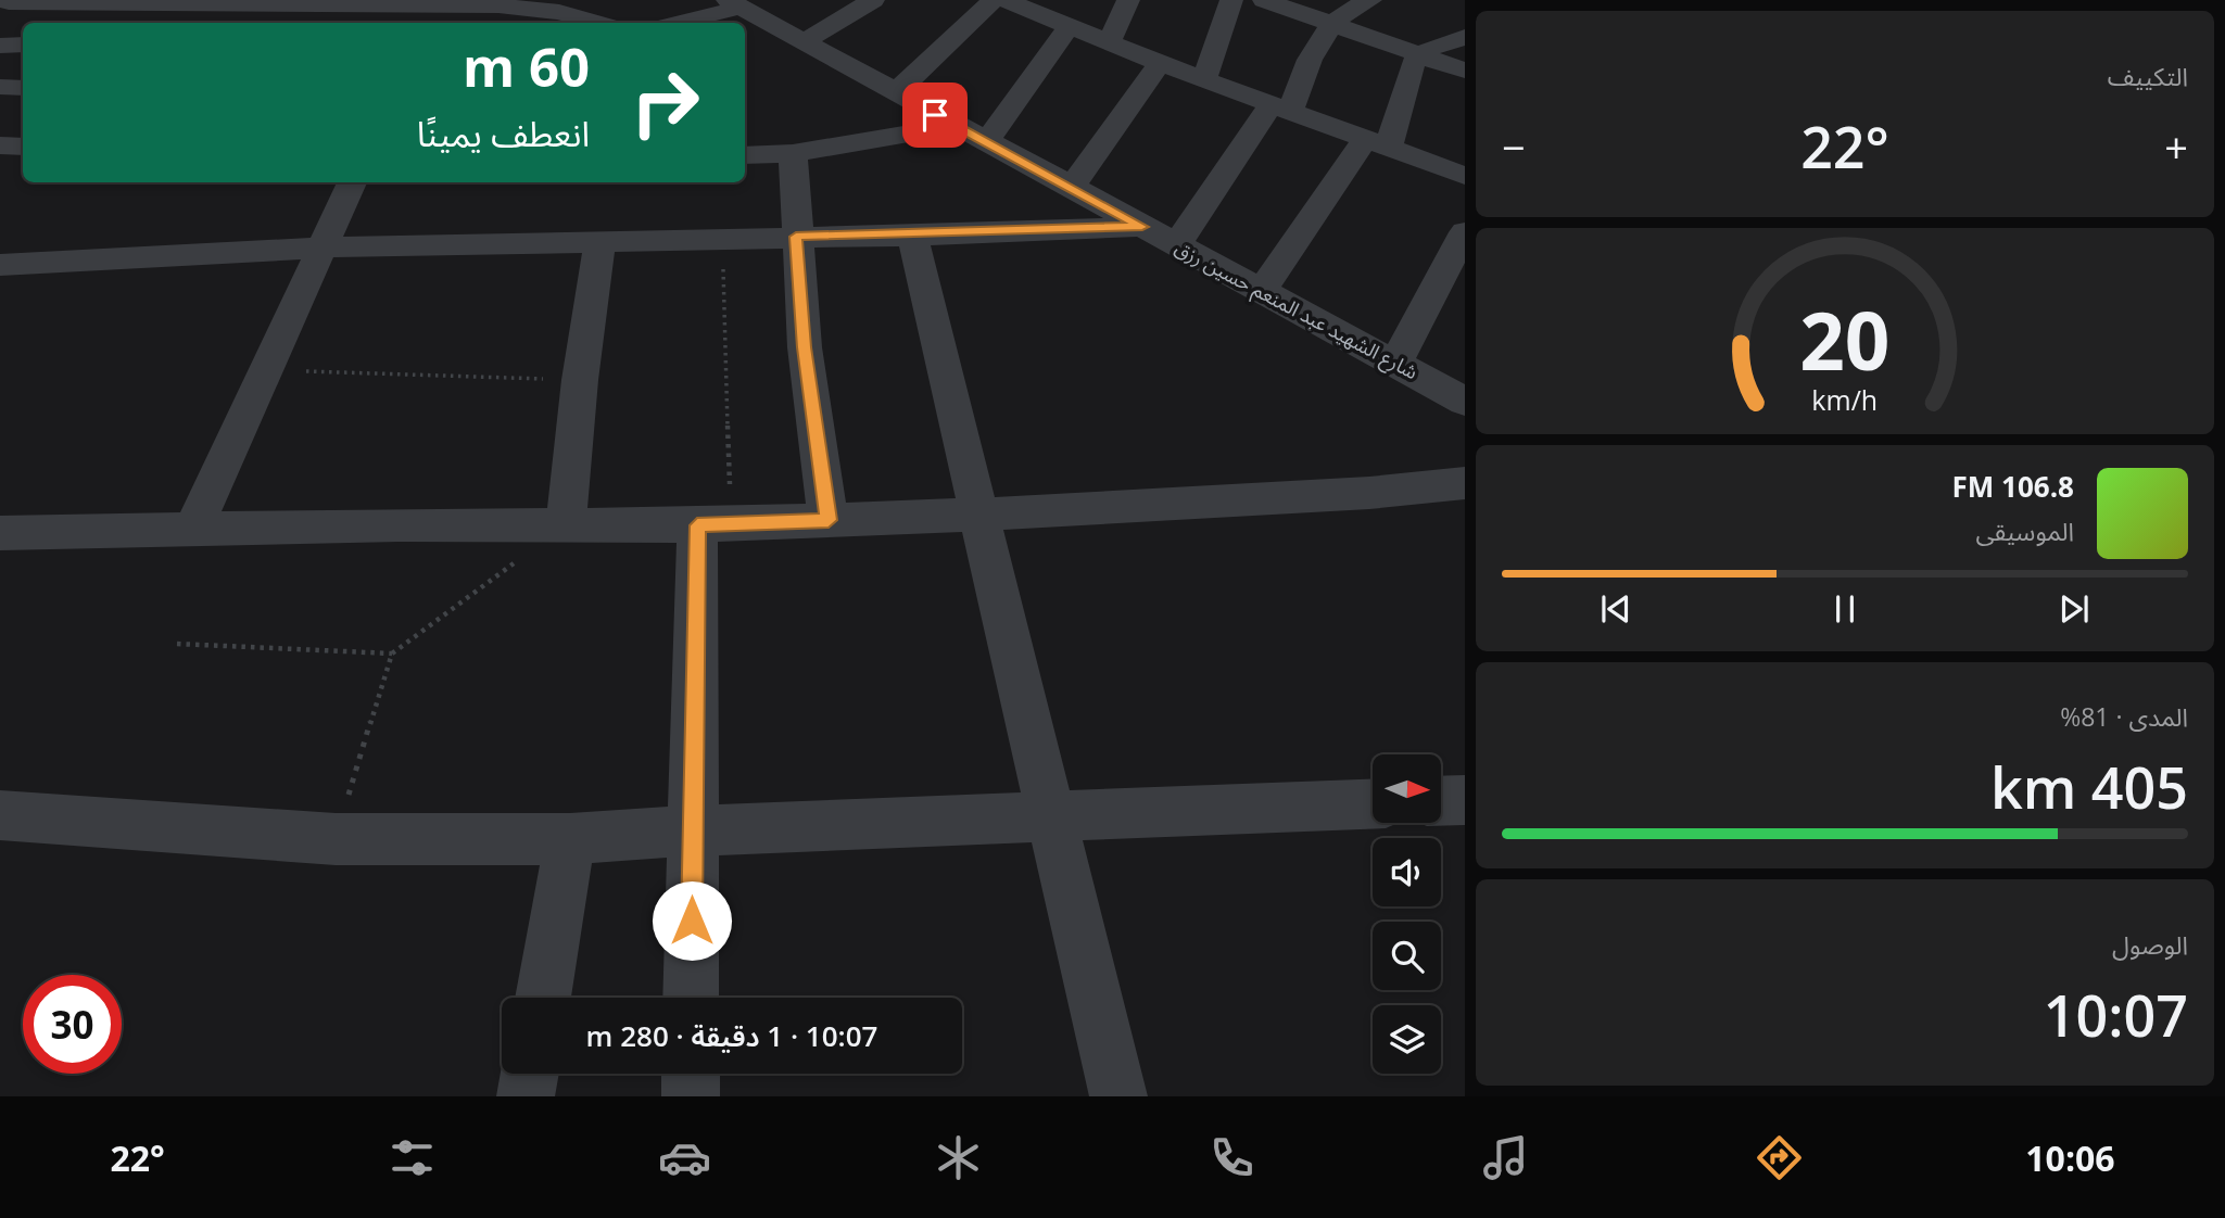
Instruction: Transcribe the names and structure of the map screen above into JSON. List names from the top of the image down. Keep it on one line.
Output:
{"streets":{"street":["شارع الشهيد عبد المنعم حسين رزق"]},"north":"right","page":{"tile":["التكييف",["المدى · 81%","405 km"],["الوصول","10:07"]],"turn":["60 m","انعطف يمينًا"],"heat":["−","22°","+"],"song":["106.8 FM","الموسيقى"],"limit":"30","trip":"10:07 · 1 دقيقة · 280 m","tabs":["10:06","22°"],"gauge":["20","km/h"]}}
